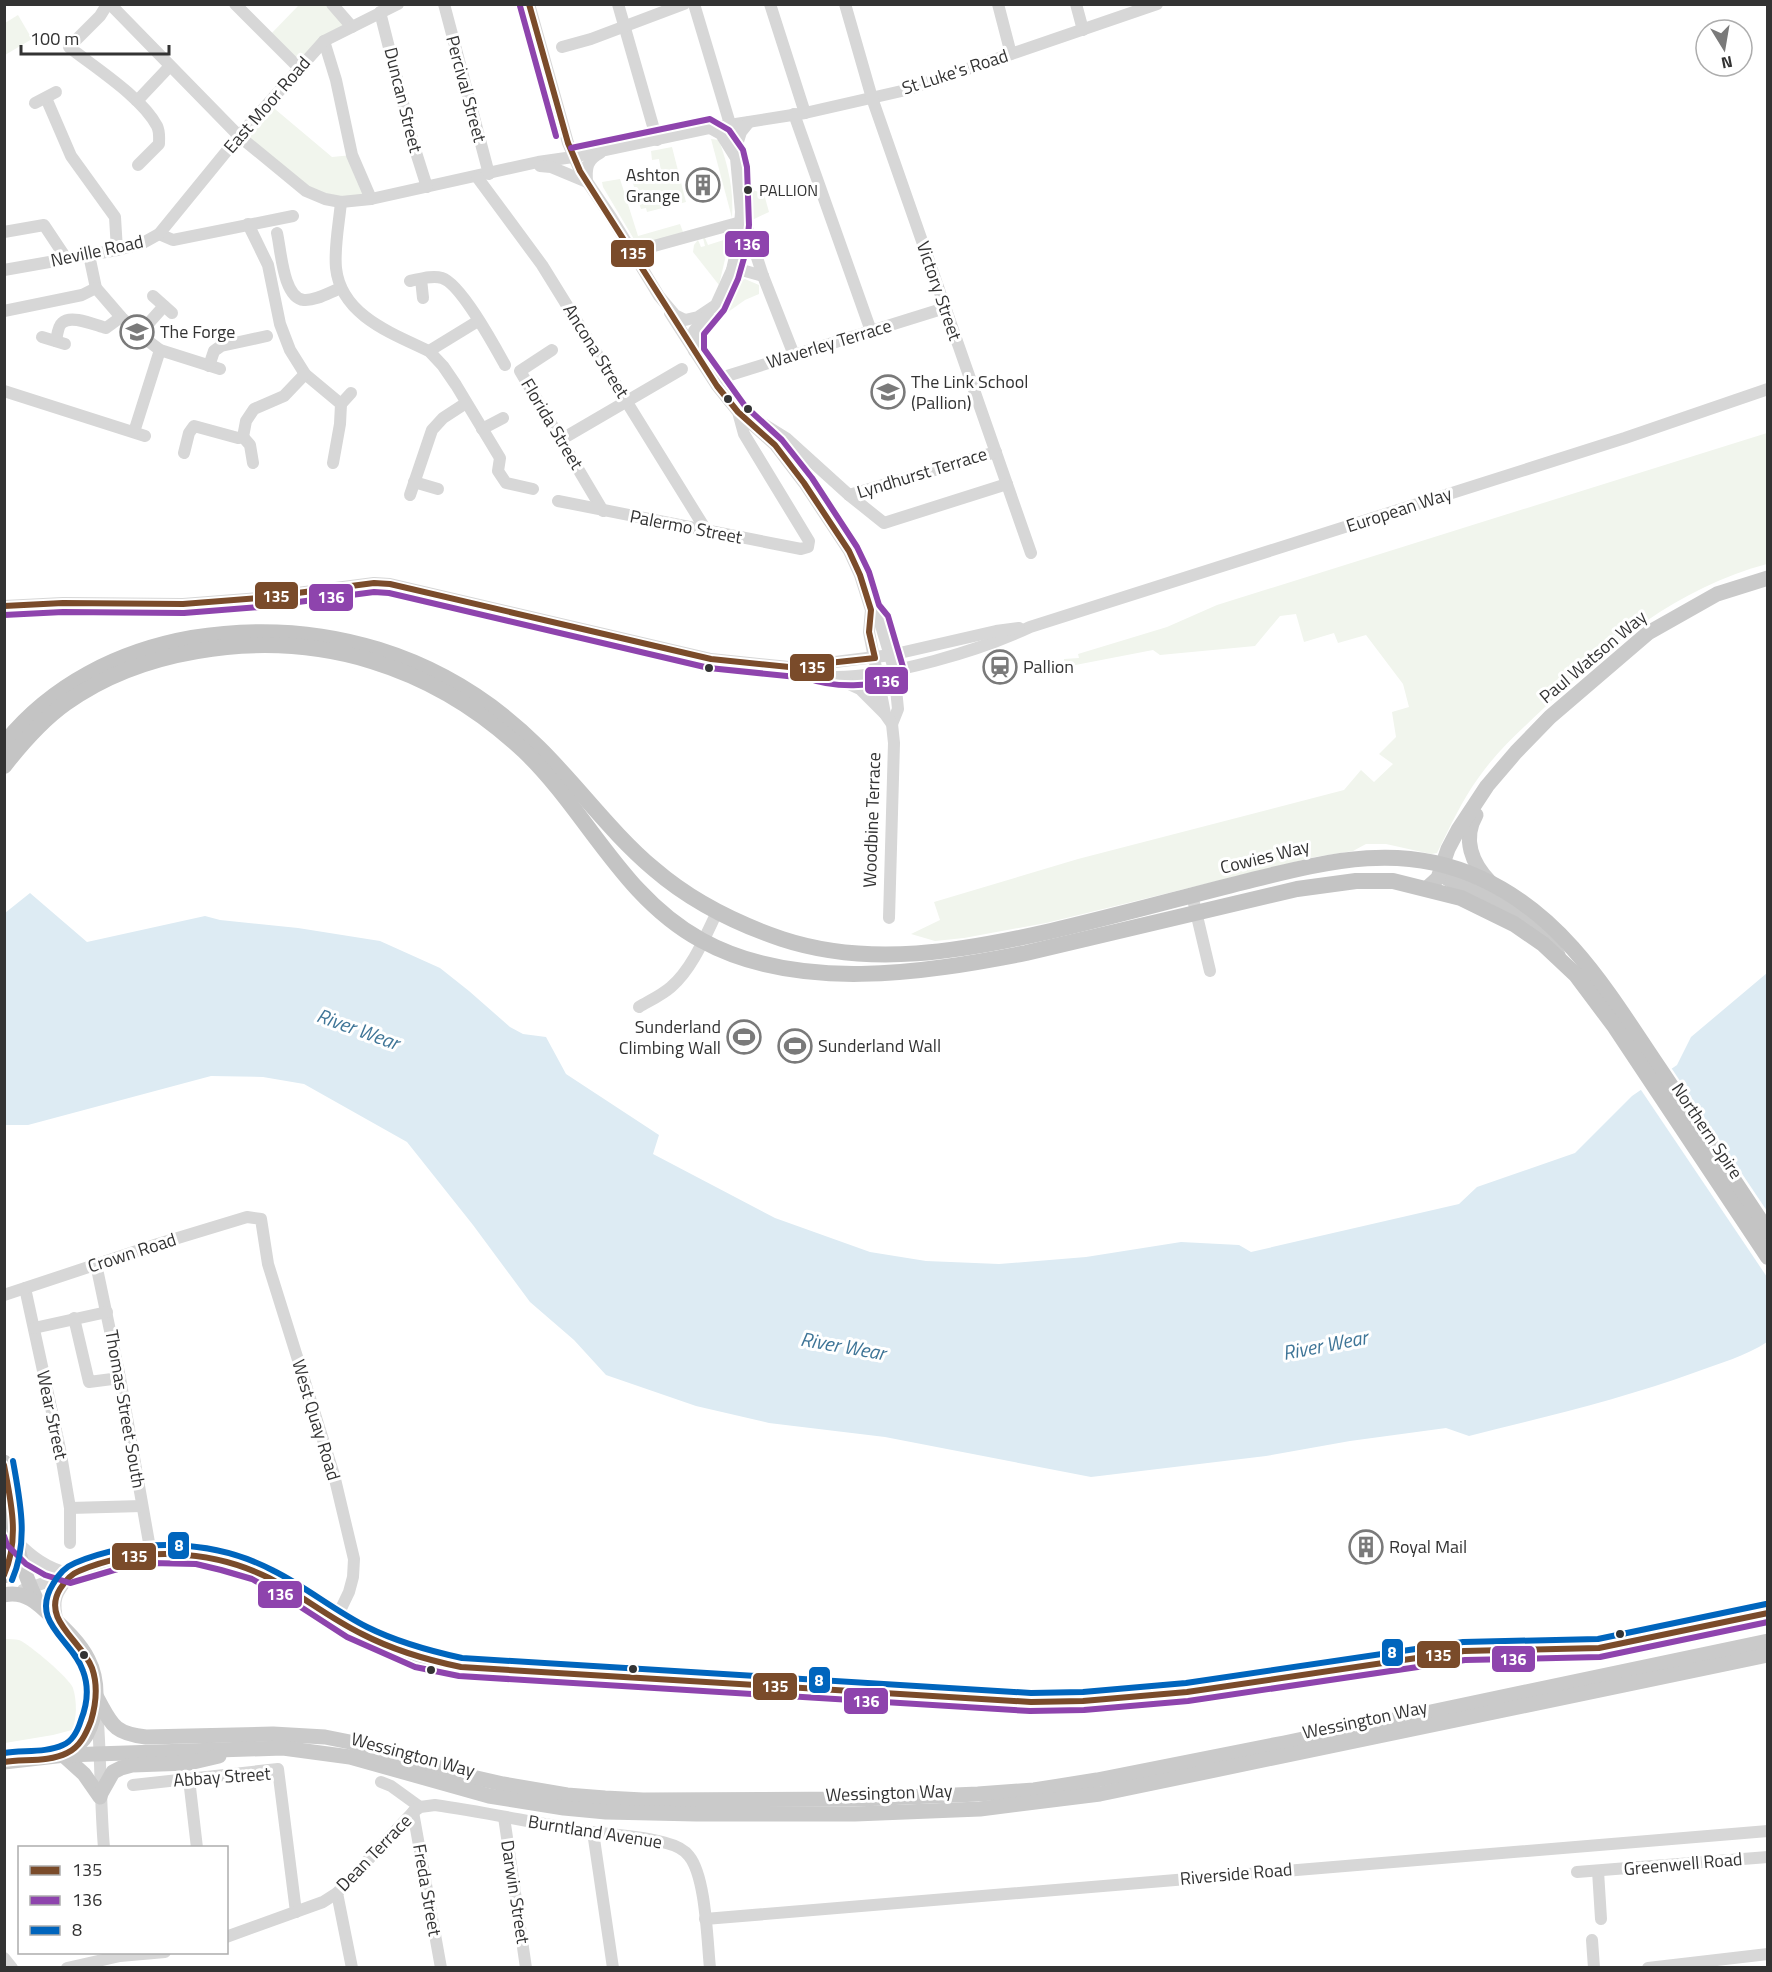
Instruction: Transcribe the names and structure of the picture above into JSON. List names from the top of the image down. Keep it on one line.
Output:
{"streets":{"highway":["Cowies Way","Northern Spire"],"main road":["Paul Watson Way","Wessington Way"],"street":["St Luke's Road","Percival Street","Duncan Street","East Moor Road","Neville Road","Victory Street","Waverley Terrace","Ancona Street","Florida Street","Lyndhurst Terrace","European Way","Palermo Street","Woodbine Terrace","Crown Road","Thomas Street South","Wear Street","West Quay Road","Abbay Street","Burntland Avenue","Dean Terrace","Greenwell Road","Riverside Road","Freda Street","Darwin Street"]},"crossings":[["St Luke's Road","Victory Street"],["Percival Street","Ancona Street"],["Duncan Street","East Moor Road"],["East Moor Road","Neville Road"],["Victory Street","Waverley Terrace"],["Victory Street","Lyndhurst Terrace"],["Ancona Street","Palermo Street"],["Florida Street","Palermo Street"],["European Way","Woodbine Terrace"],["Paul Watson Way","Cowies Way"],["Cowies Way","Northern Spire"],["Crown Road","Thomas Street South"],["Crown Road","Wear Street"],["Crown Road","West Quay Road"],["Abbay Street","Dean Terrace"],["Burntland Avenue","Dean Terrace"],["Burntland Avenue","Riverside Road"],["Burntland Avenue","Freda Street"],["Burntland Avenue","Darwin Street"],["Dean Terrace","Freda Street"]],"water":["River Wear"],"places":{"building":["Ashton Grange","Royal Mail"],"other":["PALLION"],"school or university":["The Forge","The Link School (Pallion)"],"station":["Pallion"],"sports":["Sunderland Climbing Wall","Sunderland Wall"]},"lines":["transit line 135","transit line 136","transit line 8"],"legend":["135","136","8"],"scale_bar":"100 m","north":"bottom"}
